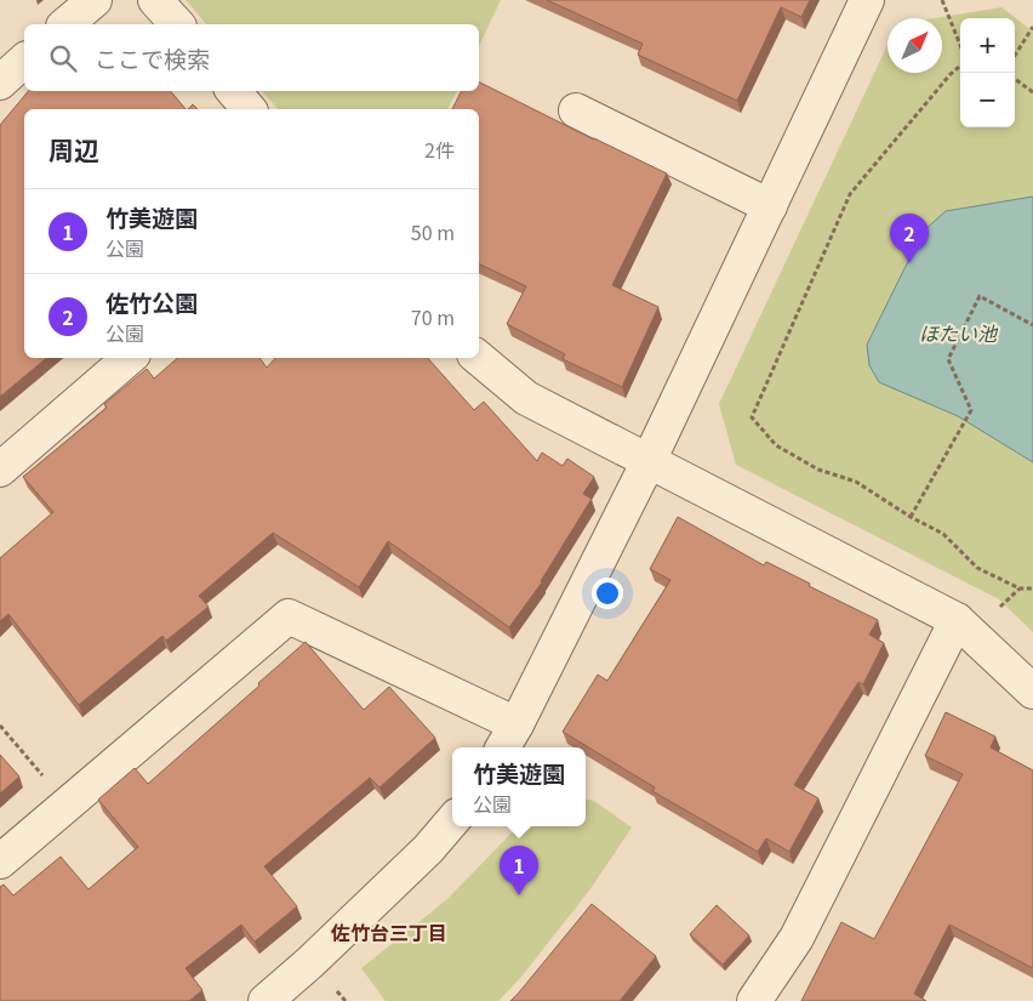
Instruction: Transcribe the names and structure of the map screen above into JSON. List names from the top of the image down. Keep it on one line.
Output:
{"districts":["佐竹台三丁目"],"water":["ほたい池"],"north":"top right","page":{"map_buttons":["+","−"],"search":"ここで検索","heading":["周辺","2件"],"list":[{"mark":"1","name":"竹美遊園","note":"公園","value":"50 m"},{"mark":"2","name":"佐竹公園","note":"公園","value":"70 m"}],"pins":["2","1"],"popup":["竹美遊園","公園"]}}
